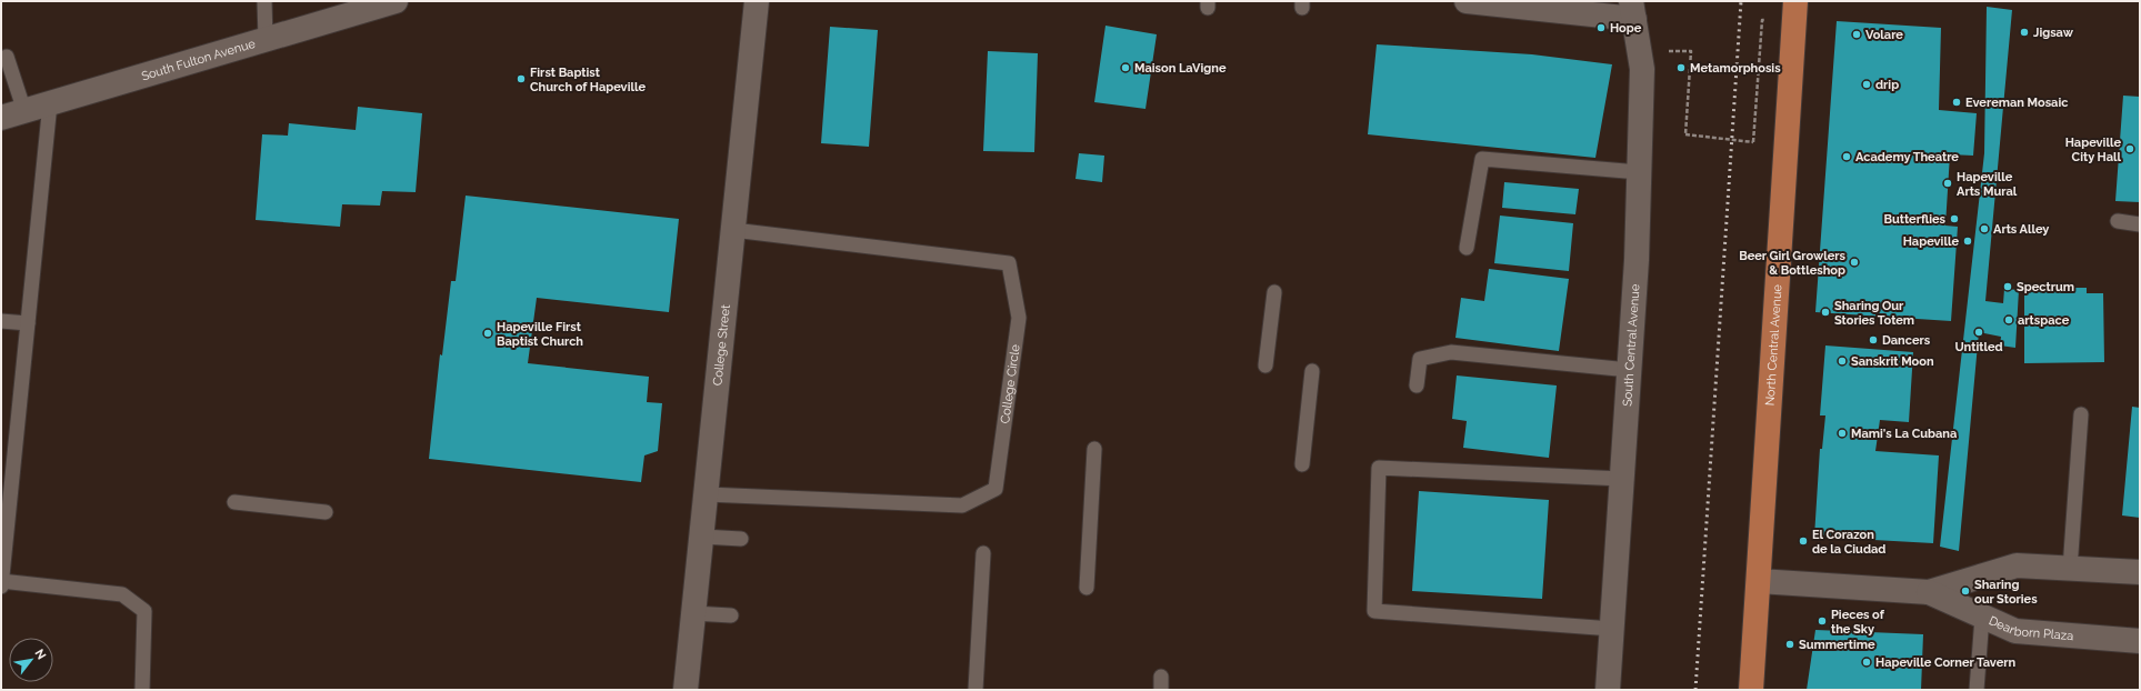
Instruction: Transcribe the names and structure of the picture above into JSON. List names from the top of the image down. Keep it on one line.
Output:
{"streets":{"main road":["North Central Avenue"],"street":["South Fulton Avenue","College Street","South Central Avenue","Dearborn Plaza"],"lane":["College Circle"]},"crossings":[["College Street","College Circle"],["North Central Avenue","Dearborn Plaza"]],"places":["Hope","Jigsaw","Volare","Maison LaVigne","Metamorphosis","First Baptist Church of Hapeville","drip","Evereman Mosaic","Hapeville City Hall","Academy Theatre","Hapeville Arts Mural","Butterflies","Arts Alley","Hapeville","Beer Girl Growlers & Bottleshop","Spectrum","Sharing Our Stories Totem","artspace","Untitled","Hapeville First Baptist Church","Dancers","Sanskrit Moon","Mami's La Cubana","El Corazon de la Ciudad","Sharing our Stories","Pieces of the Sky","Summertime","Hapeville Corner Tavern"],"north":"top right"}
